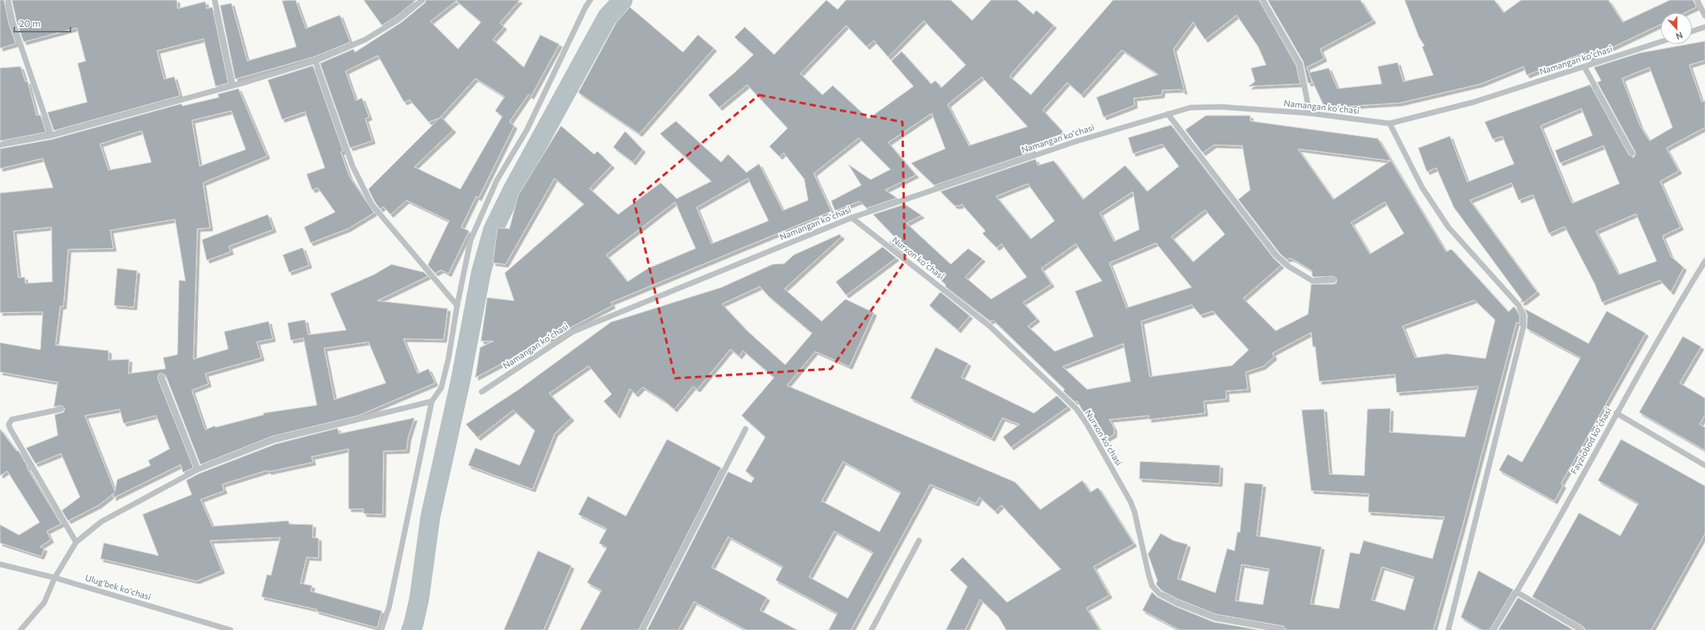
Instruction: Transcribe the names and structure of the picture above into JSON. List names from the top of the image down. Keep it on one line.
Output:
{"streets":{"street":["Namangan koʻchasi","Nurxon koʻchasi","Fayziobod koʻchasi","Ulugʻbek koʻchasi"]},"crossings":[["Namangan koʻchasi","Nurxon koʻchasi"]],"scale_bar":"20 m","north":"bottom"}
